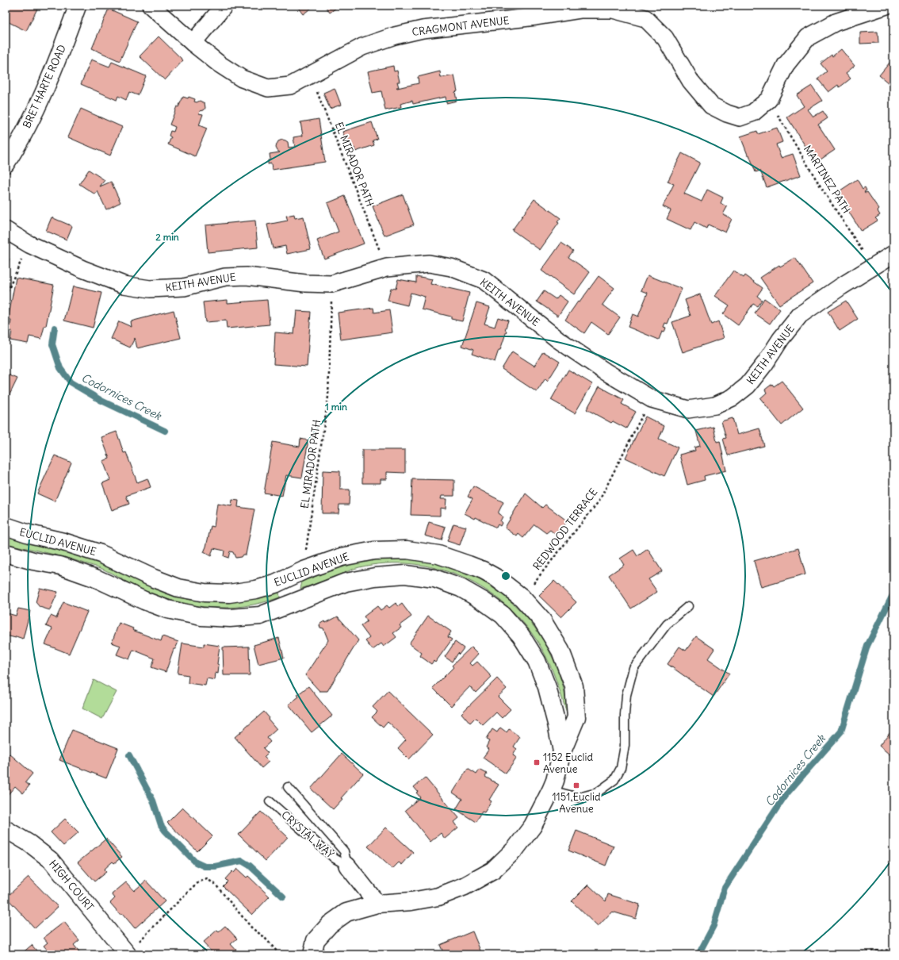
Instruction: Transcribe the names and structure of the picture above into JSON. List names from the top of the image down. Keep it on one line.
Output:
{"streets":{"street":["CRAGMONT AVENUE","BRET HARTE ROAD","KEITH AVENUE","EUCLID AVENUE","CRYSTAL WAY","HIGH COURT"],"path":["EL MIRADOR PATH","MARTINEZ PATH","REDWOOD TERRACE"]},"crossings":[["CRAGMONT AVENUE","MARTINEZ PATH"],["EL MIRADOR PATH","KEITH AVENUE"],["EL MIRADOR PATH","EUCLID AVENUE"],["MARTINEZ PATH","KEITH AVENUE"],["KEITH AVENUE","REDWOOD TERRACE"],["REDWOOD TERRACE","EUCLID AVENUE"],["EUCLID AVENUE","CRYSTAL WAY"]],"water":["Codornices Creek"],"places":{"transit":["1152 Euclid Avenue","1151 Euclid Avenue"]},"rings":["2 min","1 min"]}
